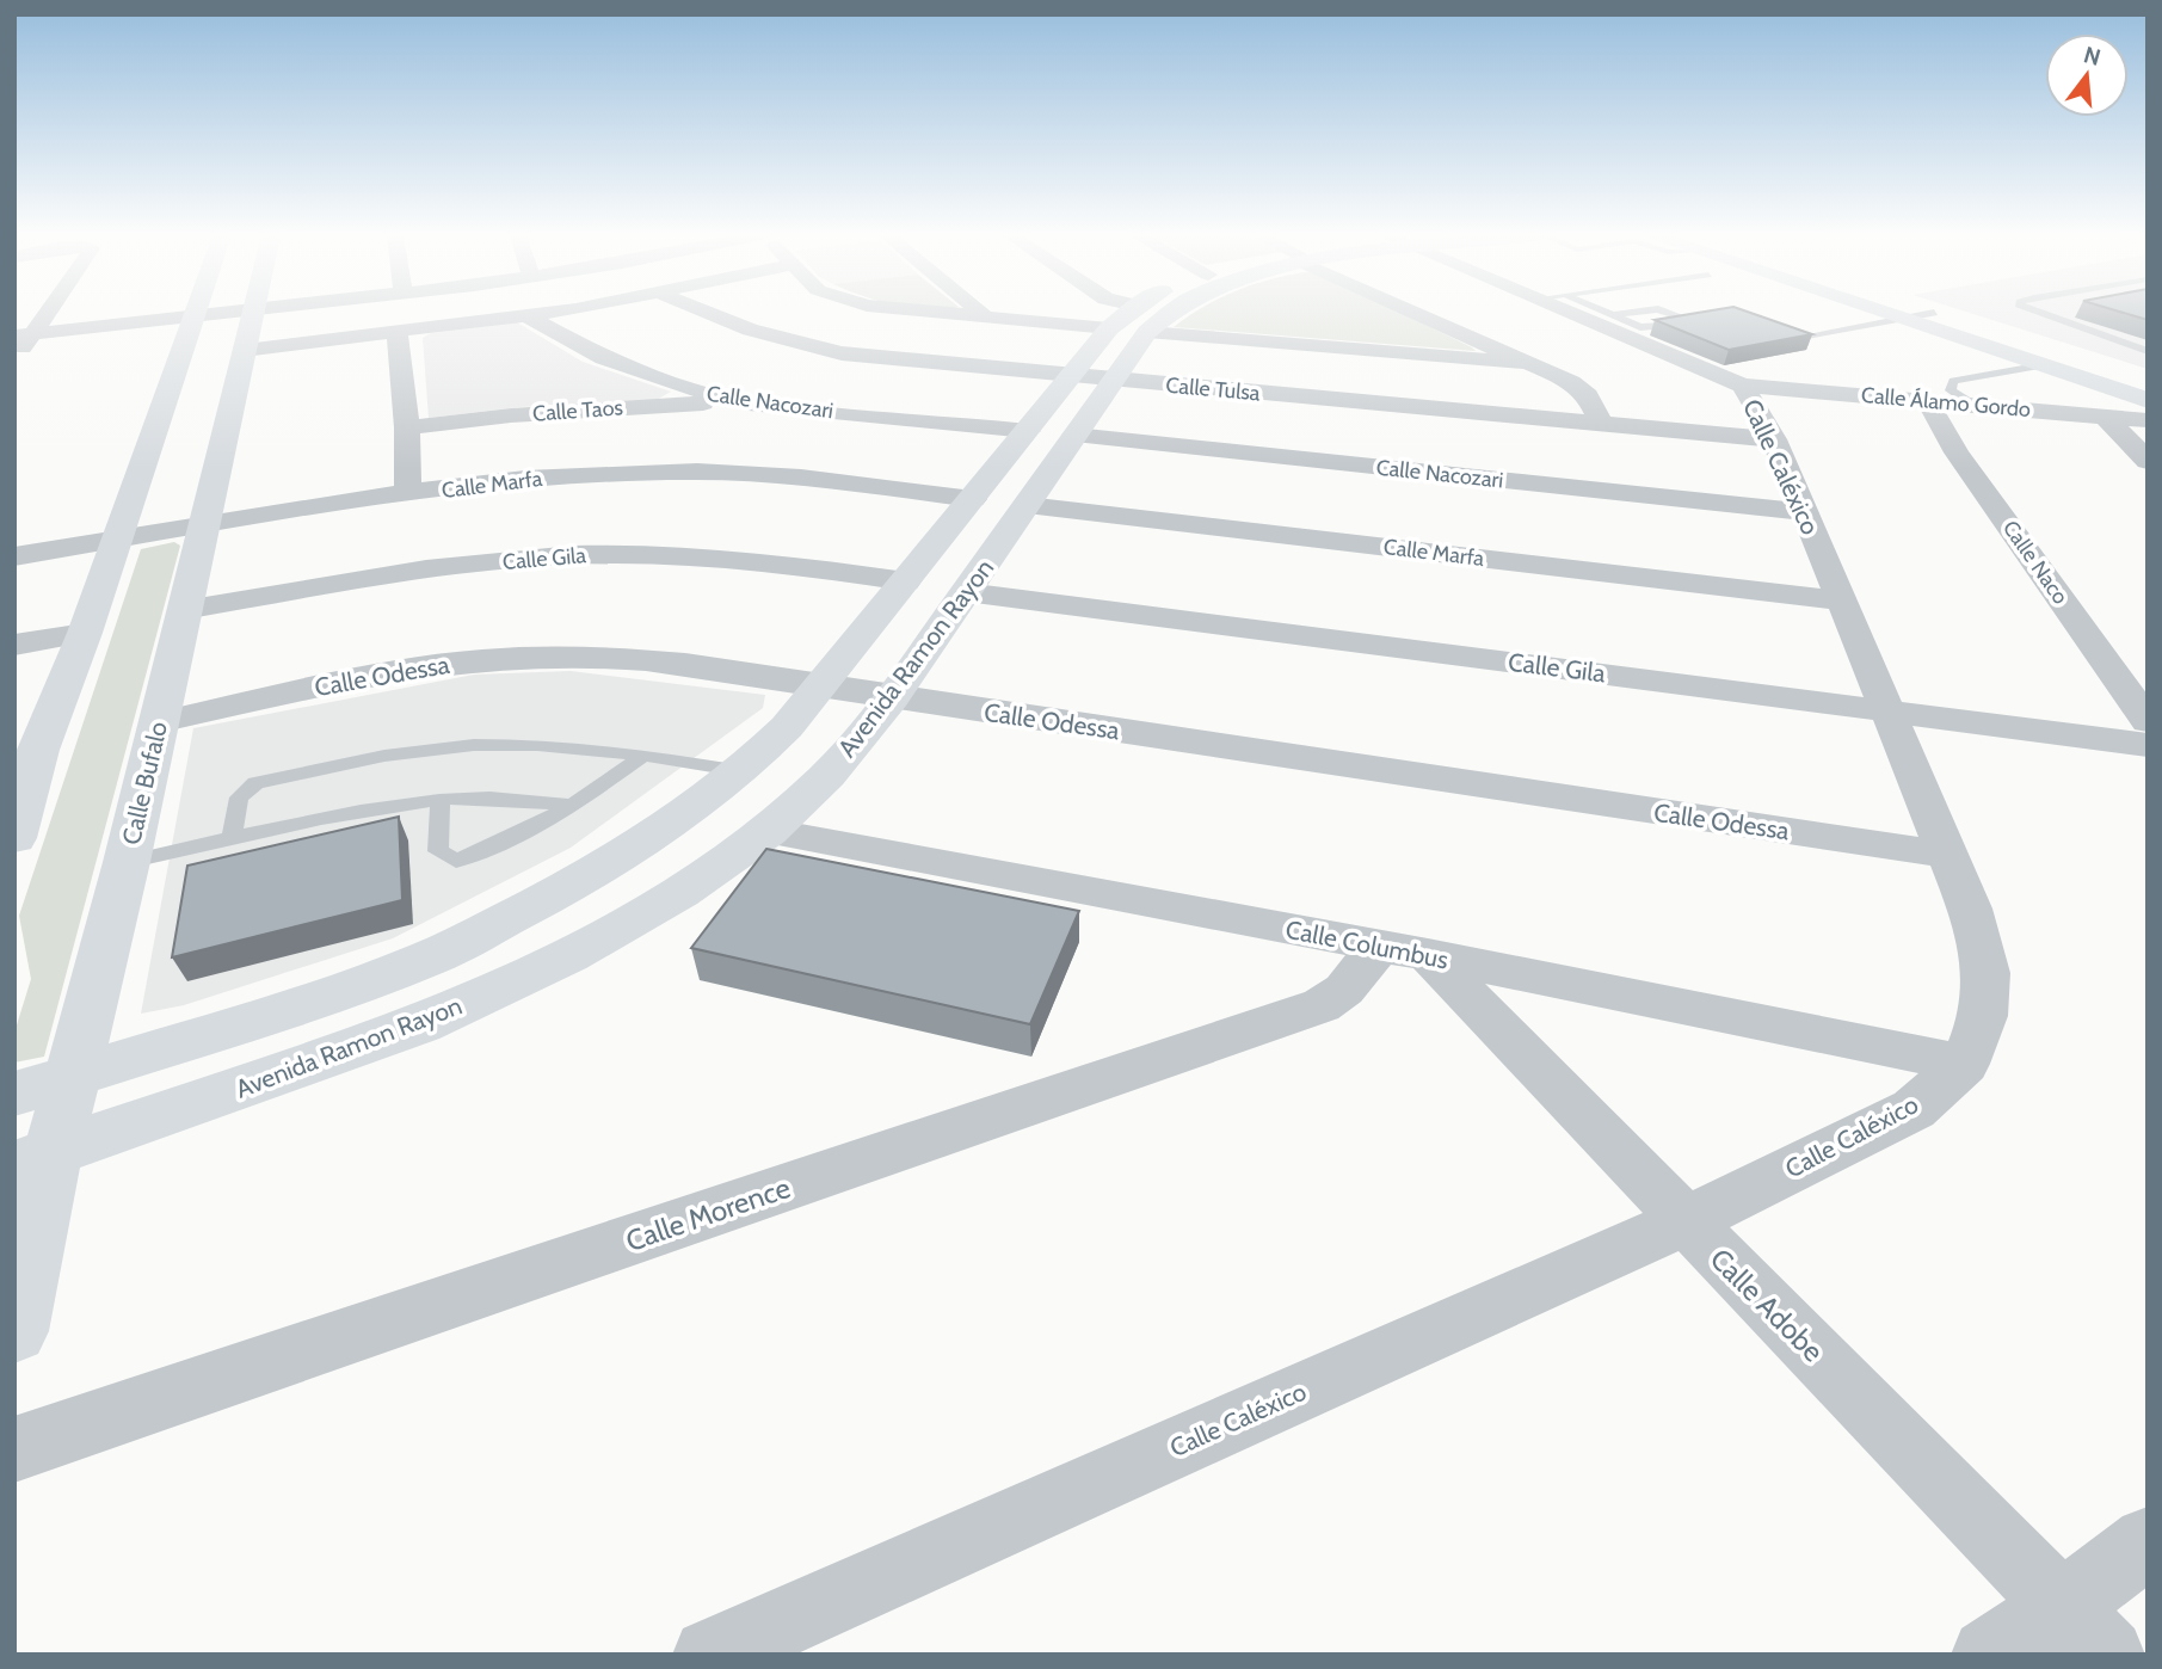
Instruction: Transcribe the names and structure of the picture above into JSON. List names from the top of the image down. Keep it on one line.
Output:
{"streets":{"main road":["Avenida Ramon Rayon","Calle Bufalo"],"street":["Calle Tulsa","Calle Nacozari","Calle Álamo Gordo","Calle Taos","Calle Caléxico","Calle Marfa","Calle Gila","Calle Naco","Calle Odessa","Calle Columbus","Calle Morence","Calle Adobe"]},"crossings":[["Calle Tulsa","Calle Caléxico"],["Calle Tulsa","Avenida Ramon Rayon"],["Calle Nacozari","Calle Taos"],["Calle Nacozari","Calle Caléxico"],["Calle Nacozari","Avenida Ramon Rayon"],["Calle Álamo Gordo","Calle Caléxico"],["Calle Álamo Gordo","Calle Naco"],["Calle Caléxico","Calle Marfa"],["Calle Caléxico","Calle Gila"],["Calle Caléxico","Calle Odessa"],["Calle Caléxico","Calle Columbus"],["Calle Caléxico","Calle Adobe"],["Calle Marfa","Avenida Ramon Rayon"],["Calle Marfa","Calle Bufalo"],["Calle Gila","Avenida Ramon Rayon"],["Calle Gila","Calle Bufalo"],["Avenida Ramon Rayon","Calle Odessa"],["Avenida Ramon Rayon","Calle Bufalo"],["Avenida Ramon Rayon","Calle Columbus"],["Calle Odessa","Calle Bufalo"],["Calle Columbus","Calle Morence"],["Calle Columbus","Calle Adobe"],["Calle Morence","Calle Adobe"]],"north":"top"}
